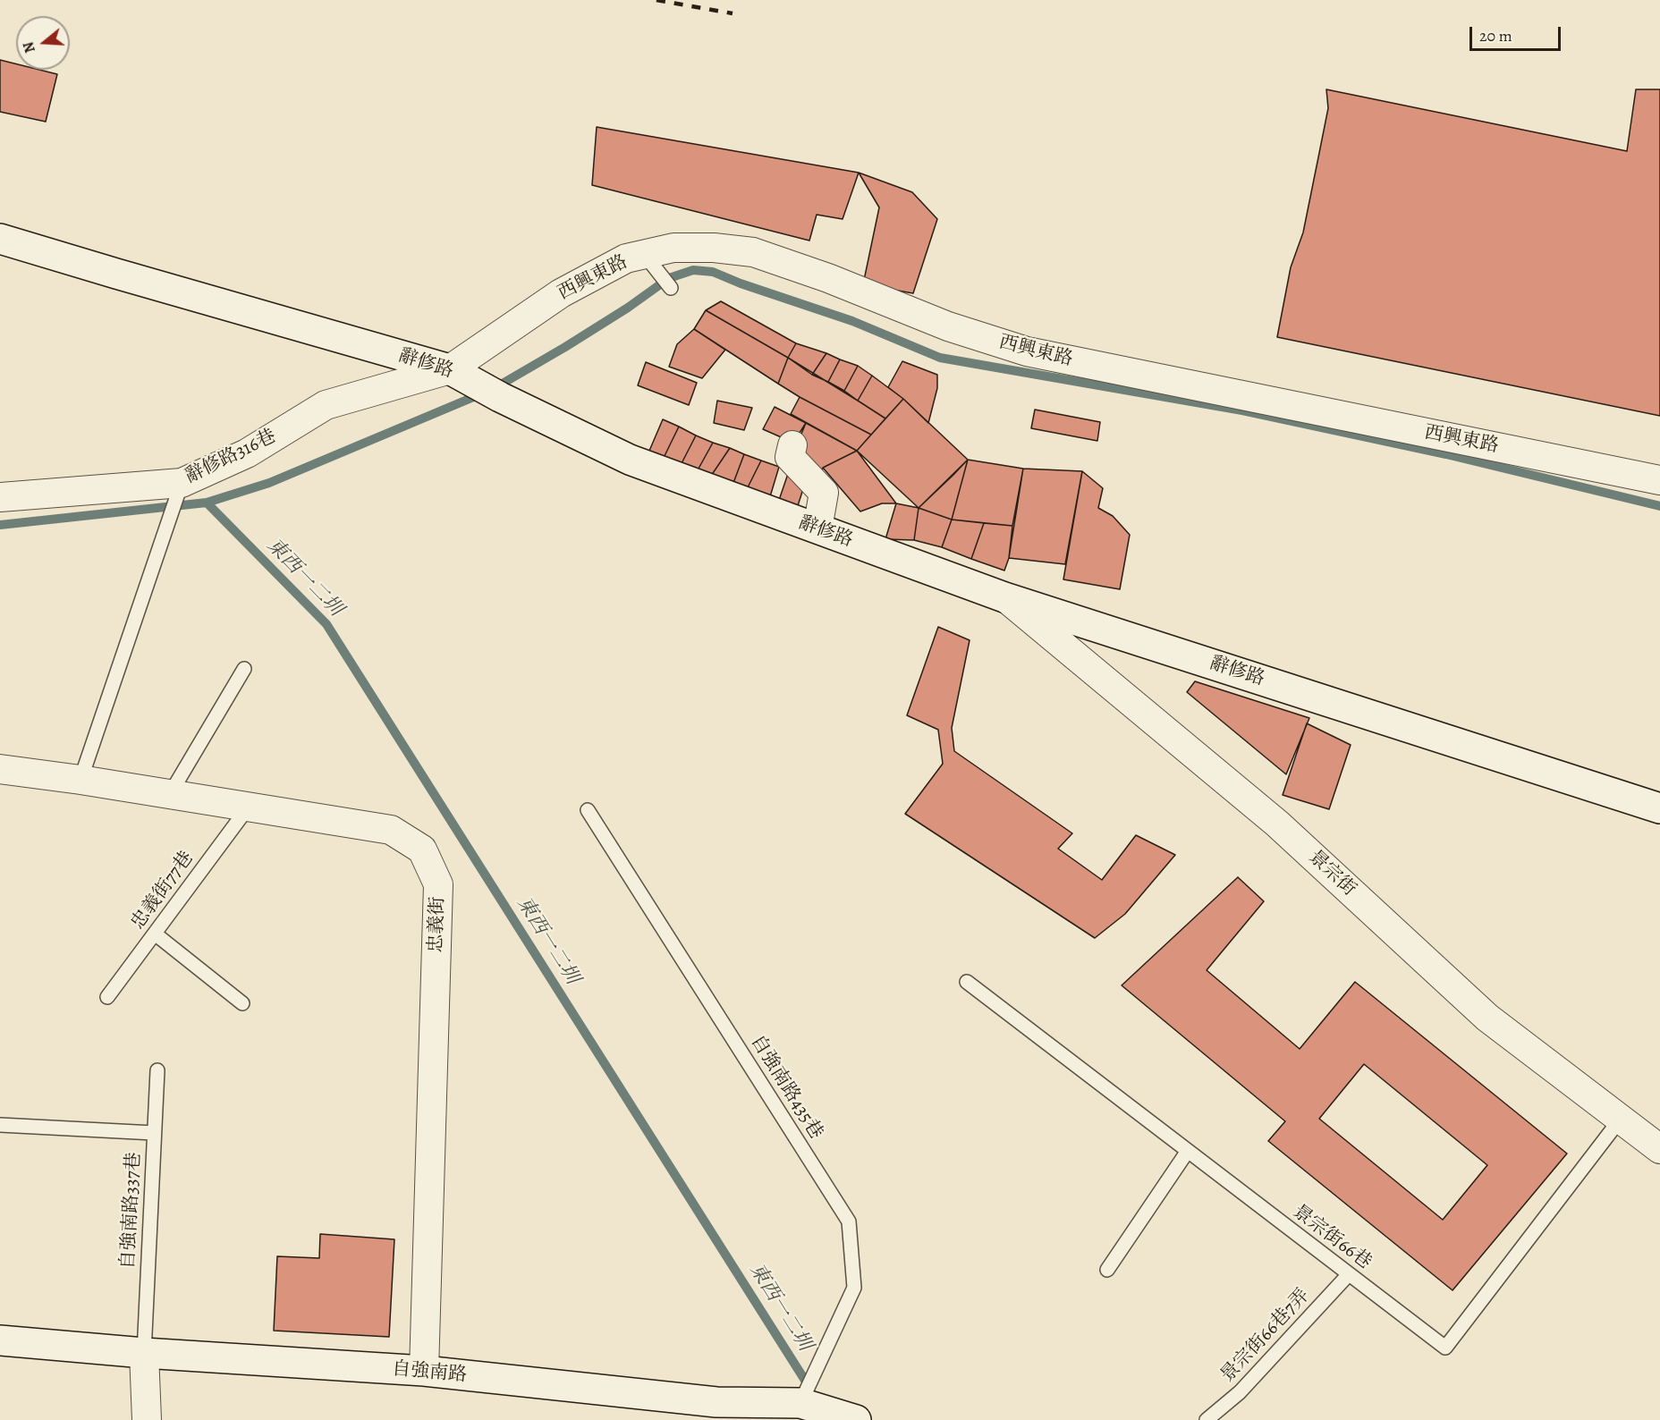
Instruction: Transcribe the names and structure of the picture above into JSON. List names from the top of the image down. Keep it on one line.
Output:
{"streets":{"street":["西興東路","辭修路","辭修路316巷","景宗街","忠義街","自強南路"],"lane":["忠義街77巷","自強南路435巷","自強南路337巷","景宗街66巷","景宗街66巷7弄"]},"crossings":[["西興東路","辭修路"],["西興東路","辭修路316巷"],["辭修路","辭修路316巷"],["辭修路","景宗街"],["景宗街","景宗街66巷"],["忠義街77巷","忠義街"],["忠義街","自強南路"],["自強南路435巷","自強南路"],["自強南路337巷","自強南路"],["景宗街66巷","景宗街66巷7弄"]],"water":["東西一二圳"],"scale_bar":"20 m","north":"left"}
